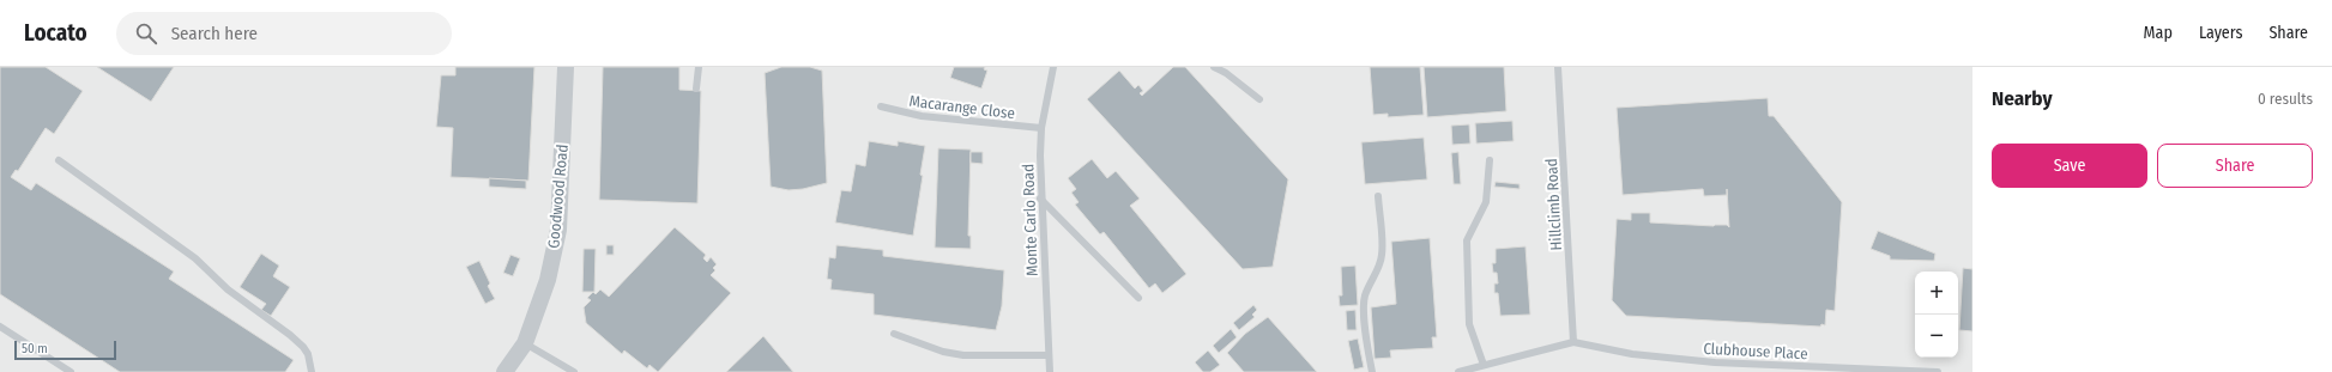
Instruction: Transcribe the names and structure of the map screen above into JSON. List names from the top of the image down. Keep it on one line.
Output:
{"streets":{"street":["Goodwood Road"],"lane":["Macarange Close","Hillclimb Road","Monte Carlo Road","Clubhouse Place"]},"crossings":[["Macarange Close","Monte Carlo Road"],["Hillclimb Road","Clubhouse Place"]],"scale_bar":"50 m","page":{"header":"Locato","search":"Search here","nav":["Map","Layers","Share"],"heading":["Nearby","0 results"],"buttons":["Save","Share"],"map_buttons":["+","−"],"scale":"50 m"}}
